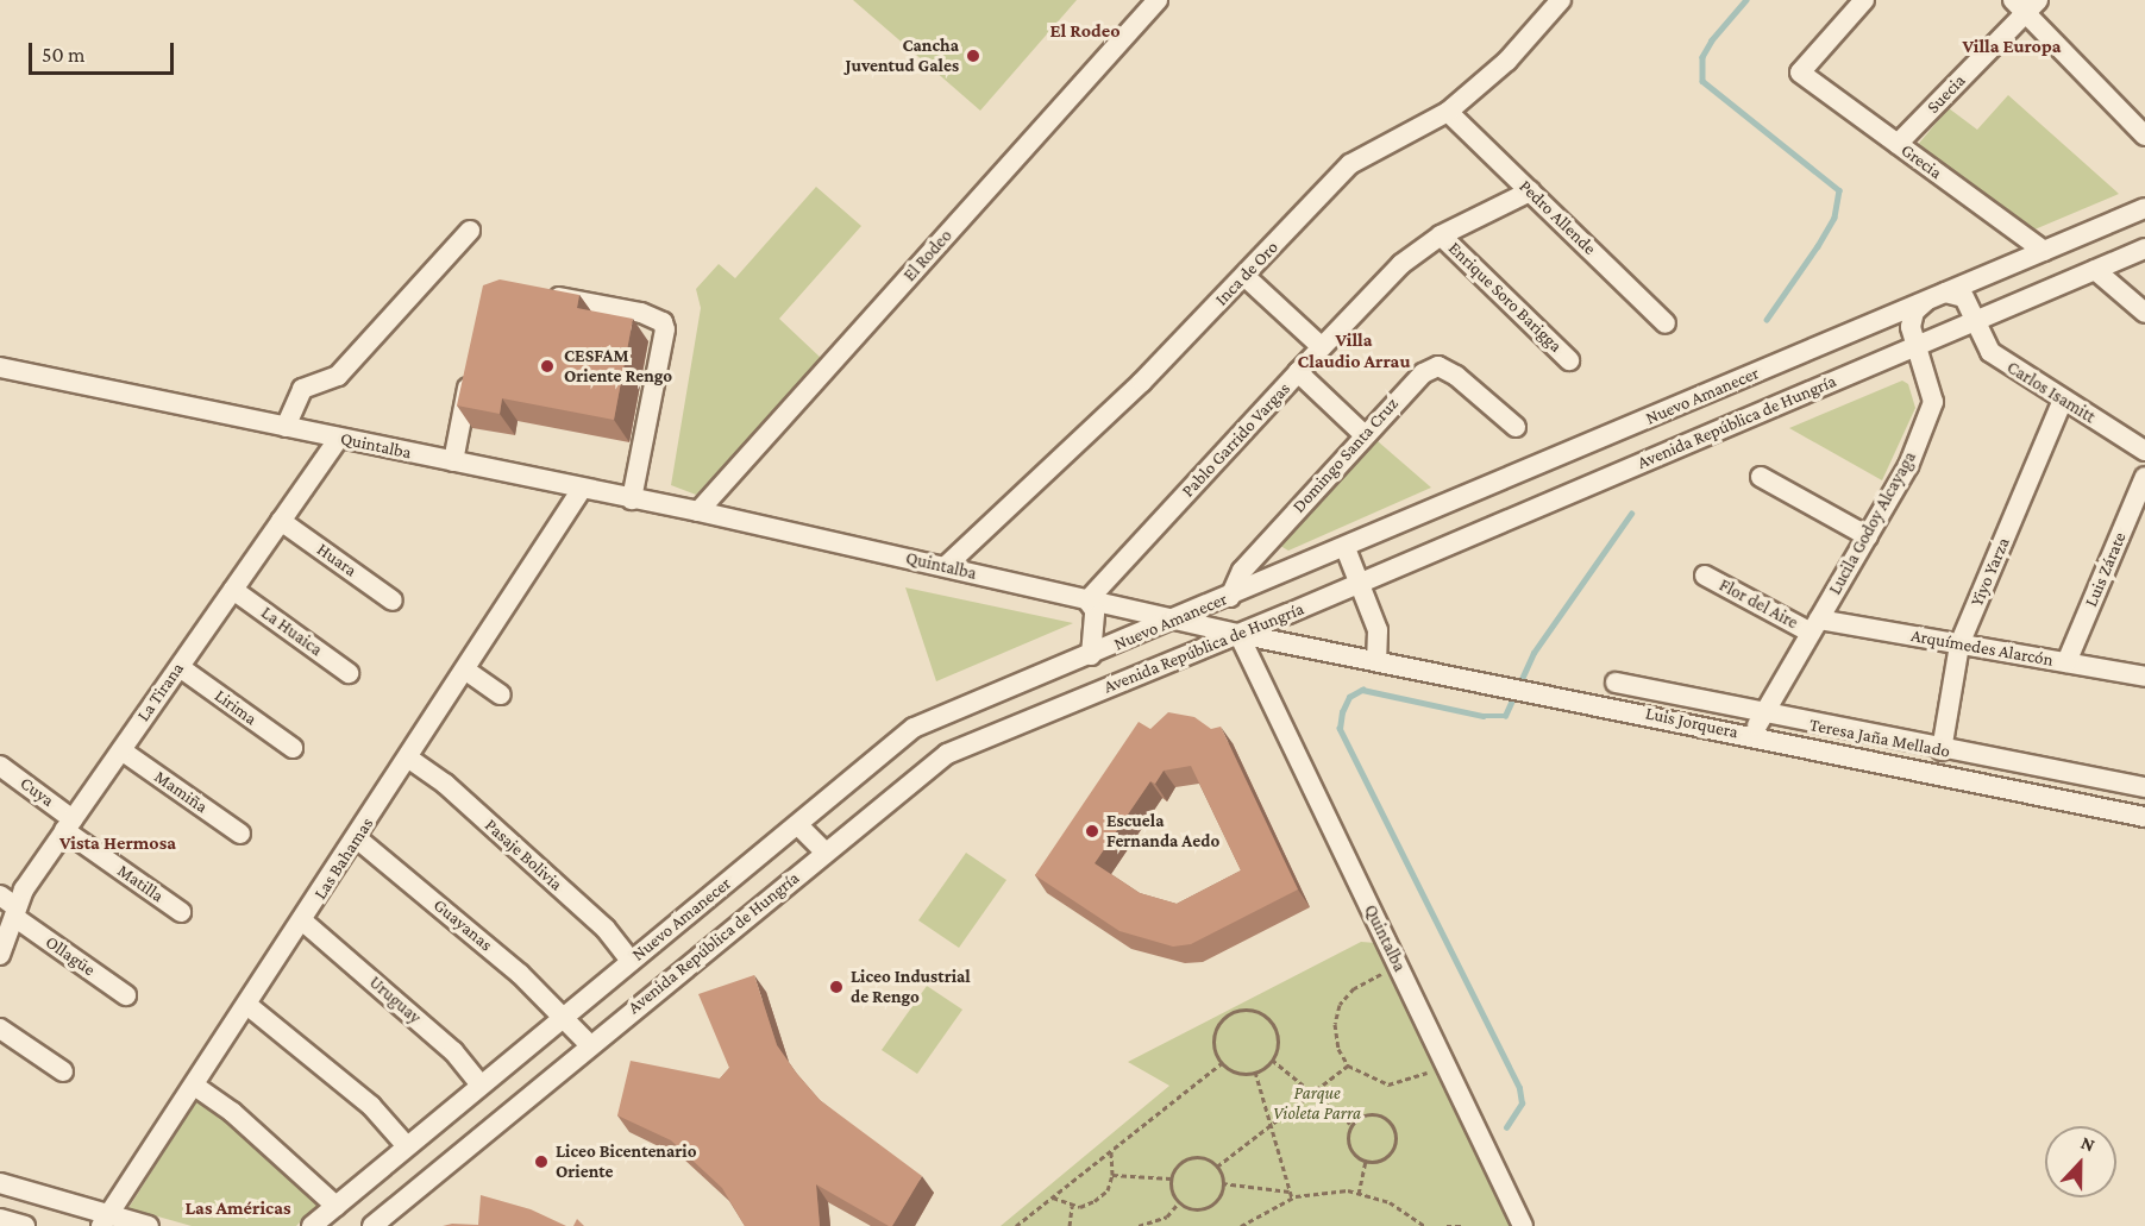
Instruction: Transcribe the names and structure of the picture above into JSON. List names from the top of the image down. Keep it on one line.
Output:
{"streets":{"street":["Suecia","Grecia","Pedro Allende","El Rodeo","Inca de Oro","Enrique Soro Barigga","Carlos Isamitt","Nuevo Amanecer","Avenida República de Hungría","Pablo Garrido Vargas","Quintalba","Domingo Santa Cruz","Lucila Godoy Alcayaga","Huara","Luis Zárate","Yiyo Yarza","Flor del Aire","La Huaica","Arquímedes Alarcón","La Tirana","Lirima","Luis Jorquera","Teresa Jaña Mellado","Cuya","Mamiña","Pasaje Bolivia","Las Bahamas","Matilla","Guayanas","Ollagüe","Uruguay"]},"crossings":[["Suecia","Grecia"],["Grecia","Nuevo Amanecer"],["Pedro Allende","Inca de Oro"],["Pedro Allende","Pablo Garrido Vargas"],["El Rodeo","Quintalba"],["Inca de Oro","Quintalba"],["Enrique Soro Barigga","Pablo Garrido Vargas"],["Carlos Isamitt","Nuevo Amanecer"],["Carlos Isamitt","Avenida República de Hungría"],["Carlos Isamitt","Yiyo Yarza"],["Nuevo Amanecer","Quintalba"],["Nuevo Amanecer","Domingo Santa Cruz"],["Nuevo Amanecer","Lucila Godoy Alcayaga"],["Nuevo Amanecer","Pasaje Bolivia"],["Nuevo Amanecer","Guayanas"],["Nuevo Amanecer","Uruguay"],["Avenida República de Hungría","Quintalba"],["Avenida República de Hungría","Lucila Godoy Alcayaga"],["Avenida República de Hungría","Luis Jorquera"],["Avenida República de Hungría","Guayanas"],["Pablo Garrido Vargas","Quintalba"],["Quintalba","La Tirana"],["Quintalba","Luis Jorquera"],["Quintalba","Las Bahamas"],["Lucila Godoy Alcayaga","Flor del Aire"],["Lucila Godoy Alcayaga","Arquímedes Alarcón"],["Lucila Godoy Alcayaga","Luis Jorquera"],["Lucila Godoy Alcayaga","Teresa Jaña Mellado"],["Huara","La Tirana"],["Luis Zárate","Arquímedes Alarcón"],["Yiyo Yarza","Arquímedes Alarcón"],["Yiyo Yarza","Teresa Jaña Mellado"],["Flor del Aire","Arquímedes Alarcón"],["La Huaica","La Tirana"],["La Tirana","Lirima"],["La Tirana","Cuya"],["La Tirana","Mamiña"],["La Tirana","Matilla"],["La Tirana","Ollagüe"],["Cuya","Matilla"],["Pasaje Bolivia","Las Bahamas"],["Las Bahamas","Guayanas"],["Las Bahamas","Uruguay"]],"districts":["El Rodeo","Villa Europa","Villa Claudio Arrau","Vista Hermosa","Las Américas"],"parks":["Parque Violeta Parra"],"places":["Cancha Juventud Gales","CESFAM Oriente Rengo","Escuela Fernanda Aedo","Liceo Industrial de Rengo","Liceo Bicentenario Oriente"],"scale_bar":"50 m","north":"top"}
